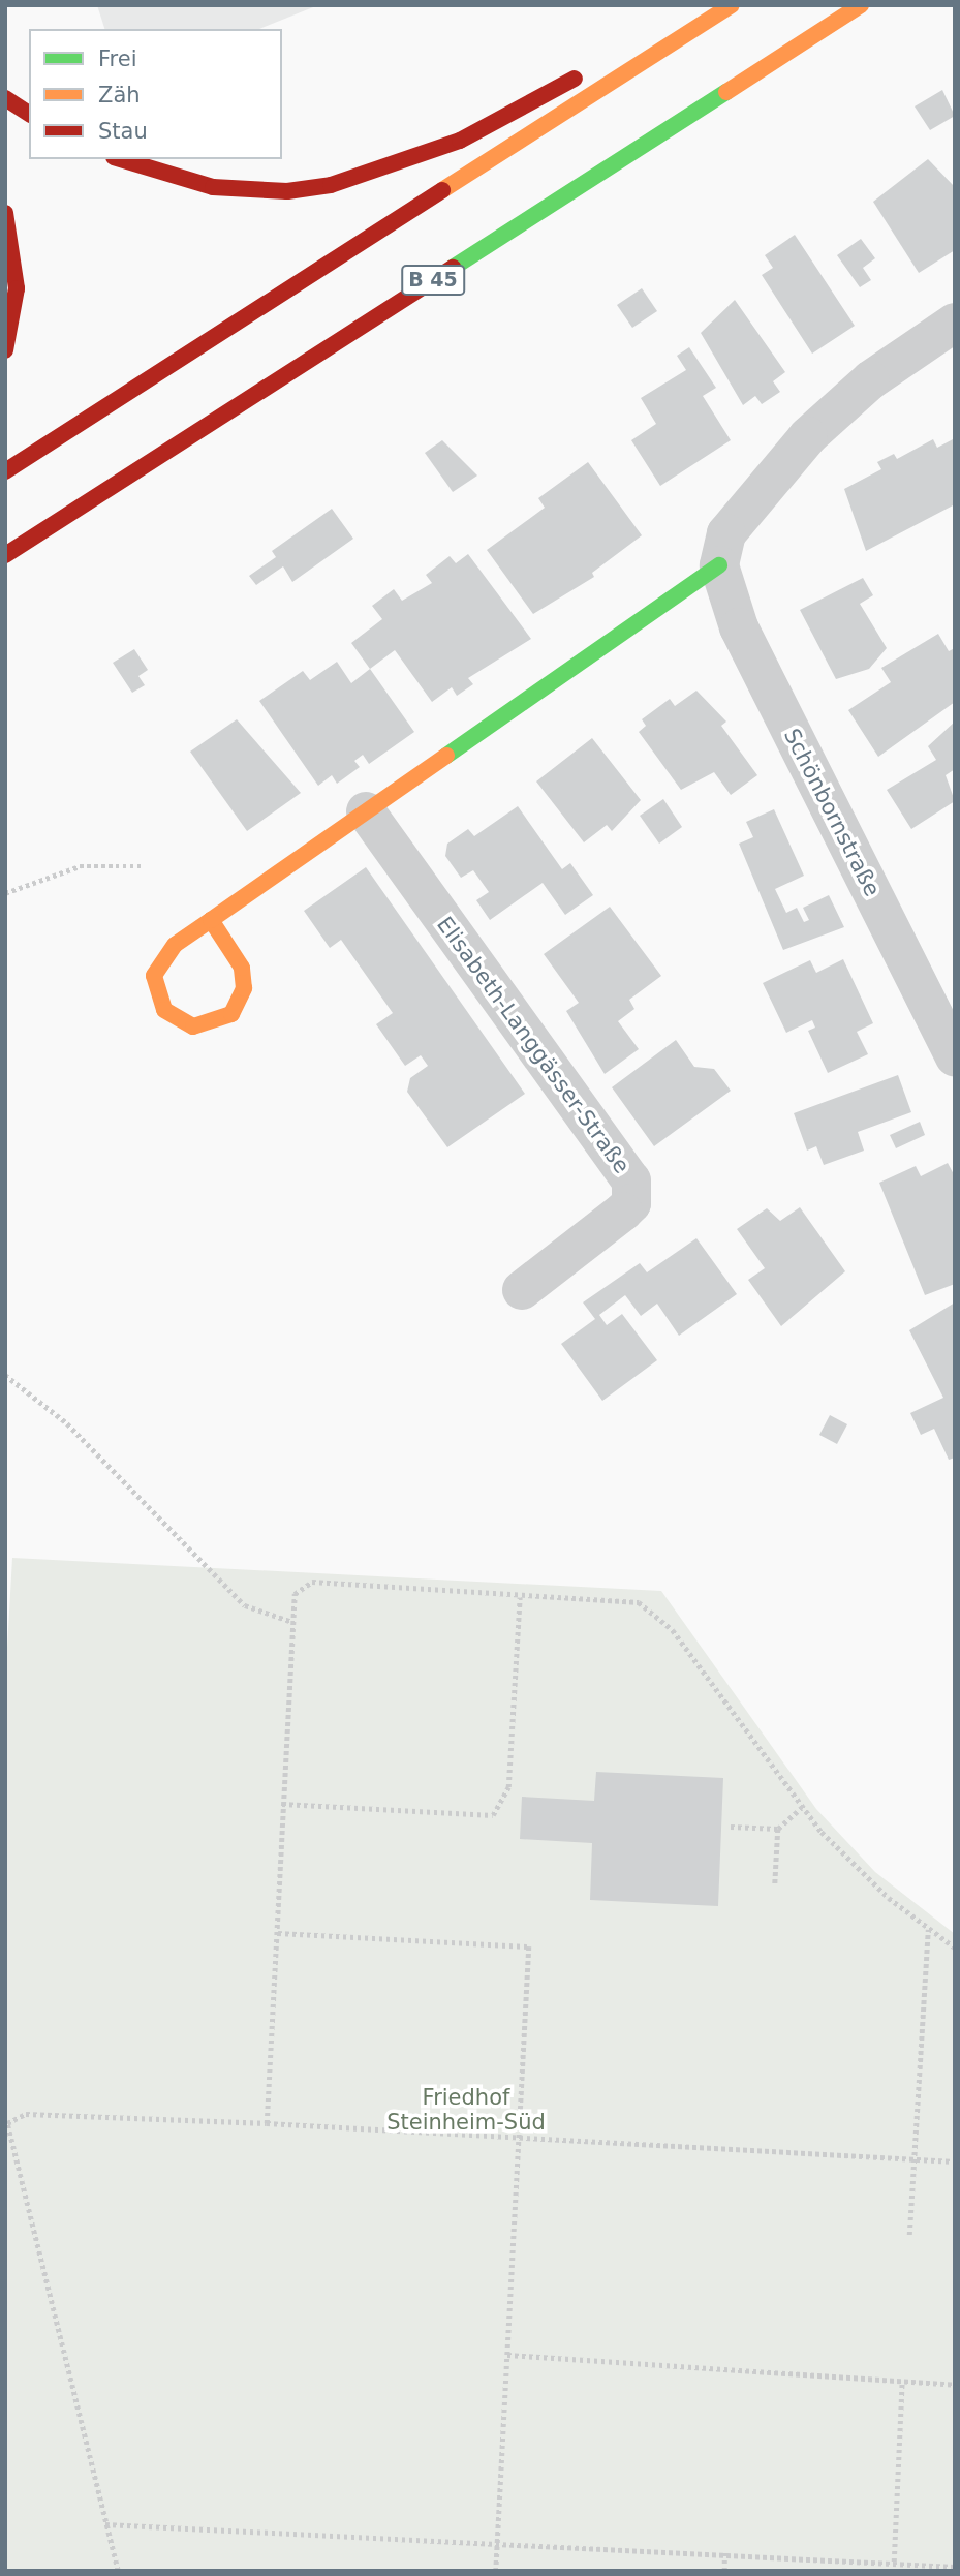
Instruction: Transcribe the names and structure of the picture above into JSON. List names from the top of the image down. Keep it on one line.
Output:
{"streets":{"main road":["B 45"],"street":["Schönbornstraße","Elisabeth-Langgässer-Straße"]},"parks":["Friedhof Steinheim-Süd"],"legend":["Frei","Zäh","Stau"]}
